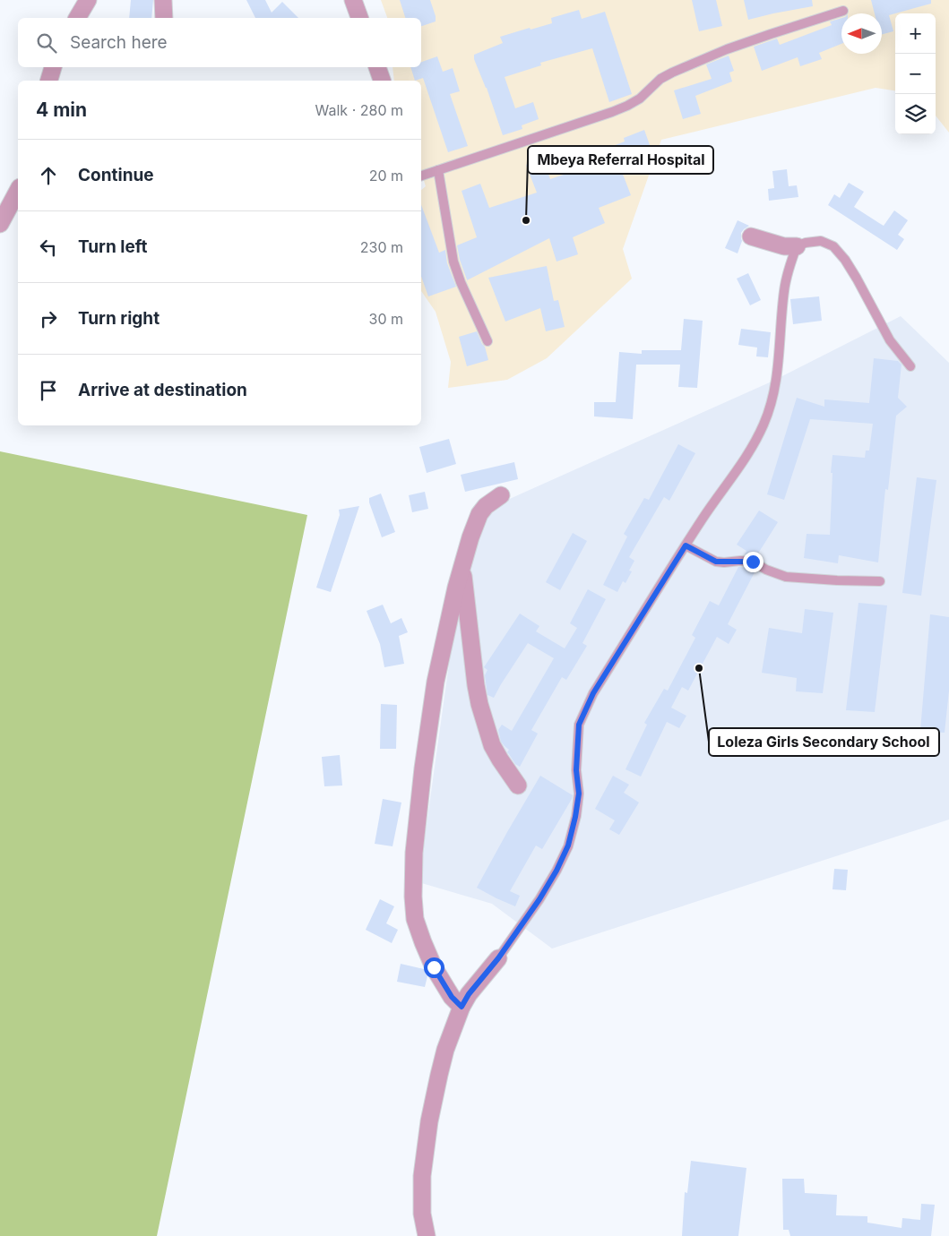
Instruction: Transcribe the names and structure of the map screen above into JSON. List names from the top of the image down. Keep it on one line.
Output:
{"places":["Mbeya Referral Hospital","Loleza Girls Secondary School"],"north":"left","page":{"map_buttons":["+","−"],"search":"Search here","heading":["4 min","Walk · 280 m"],"list":[["Continue","20 m"],["Turn left","230 m"],["Turn right","30 m"],"Arrive at destination"]}}
